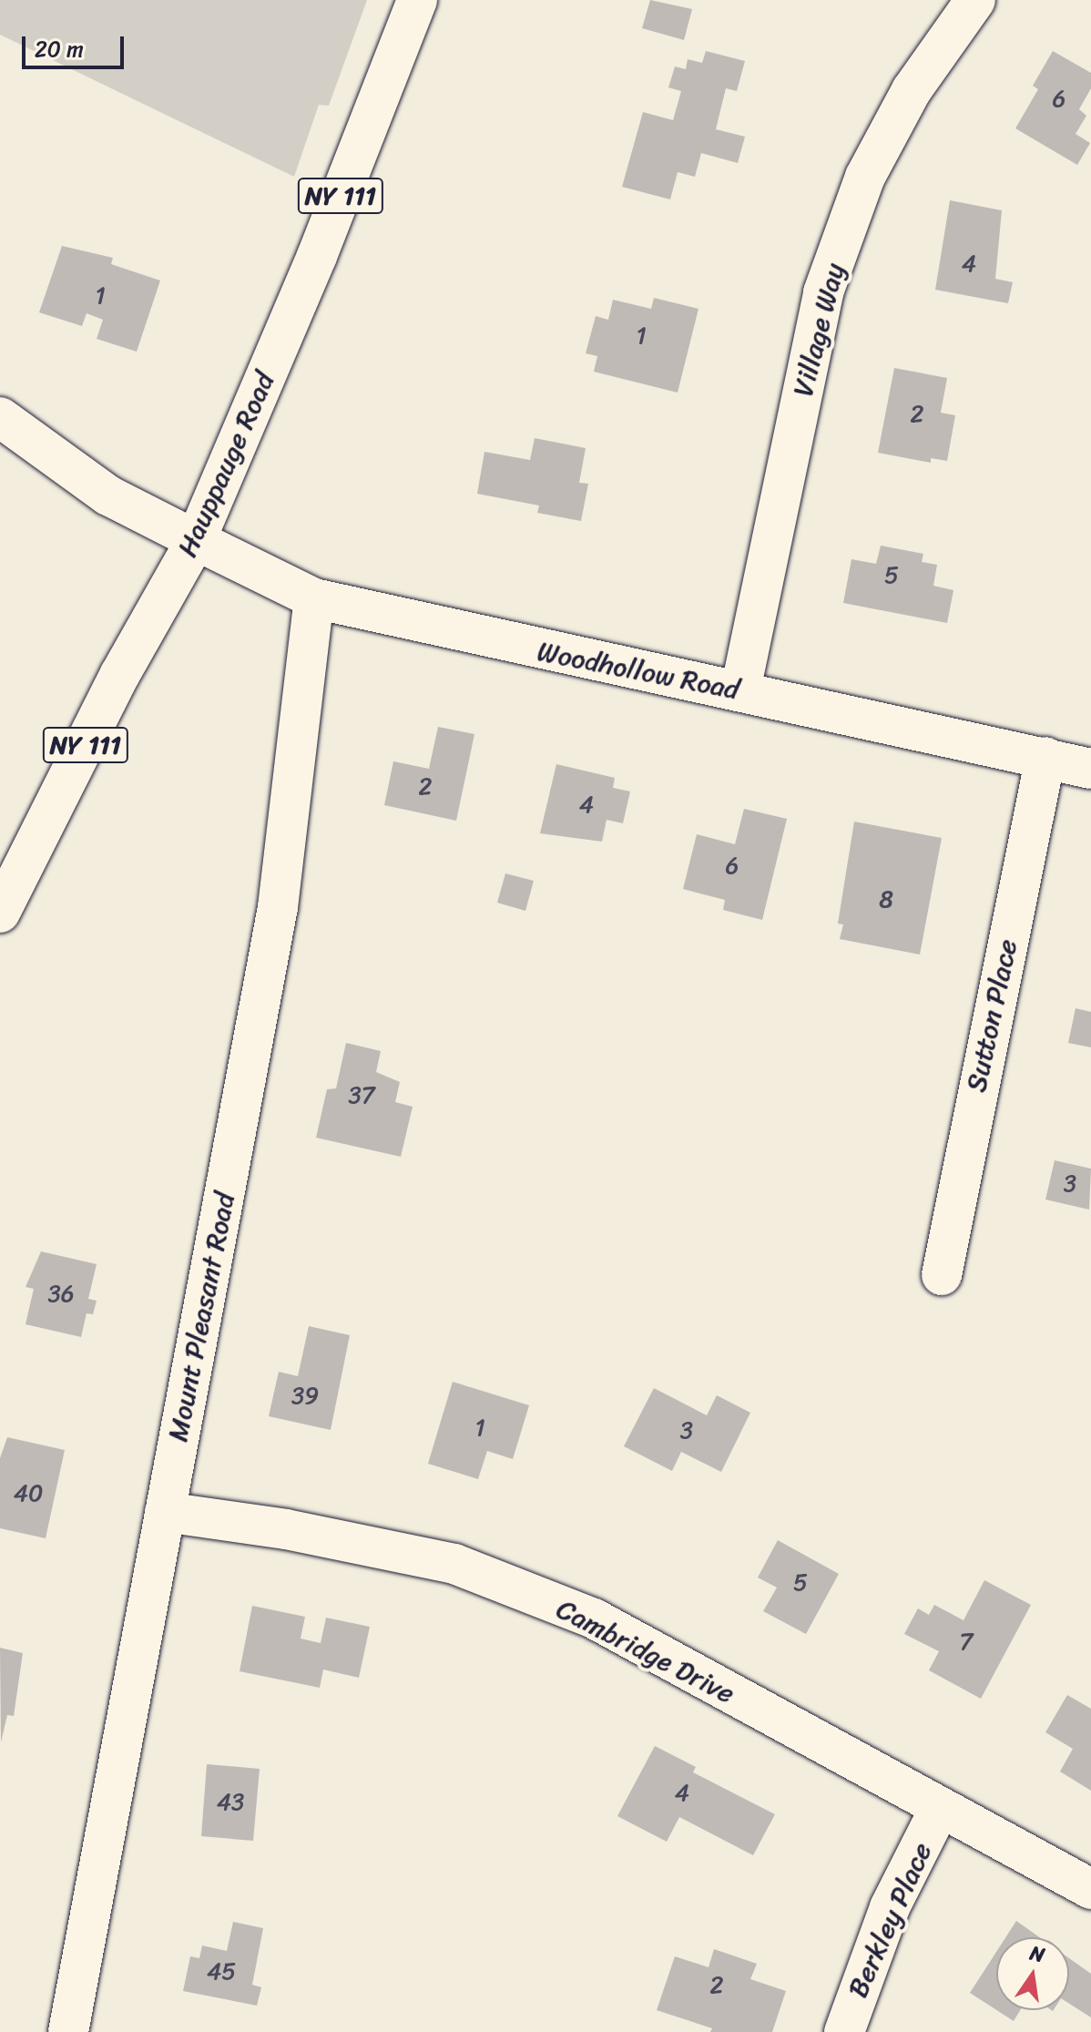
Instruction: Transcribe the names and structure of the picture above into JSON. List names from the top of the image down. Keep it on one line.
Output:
{"streets":{"street":["NY 111","Village Way","Hauppauge Road","Woodhollow Road","Sutton Place","Mount Pleasant Road","Cambridge Drive","Berkley Place"]},"crossings":[["Village Way","Woodhollow Road"],["Hauppauge Road","Woodhollow Road"],["Woodhollow Road","Sutton Place"],["Woodhollow Road","Mount Pleasant Road"],["Mount Pleasant Road","Cambridge Drive"],["Cambridge Drive","Berkley Place"]],"house_numbers":["6","4","1","1","2","5","2","4","6","8","37","3","36","39","1","3","40","5","7","4","43","45","2"],"scale_bar":"20 m","north":"top"}
